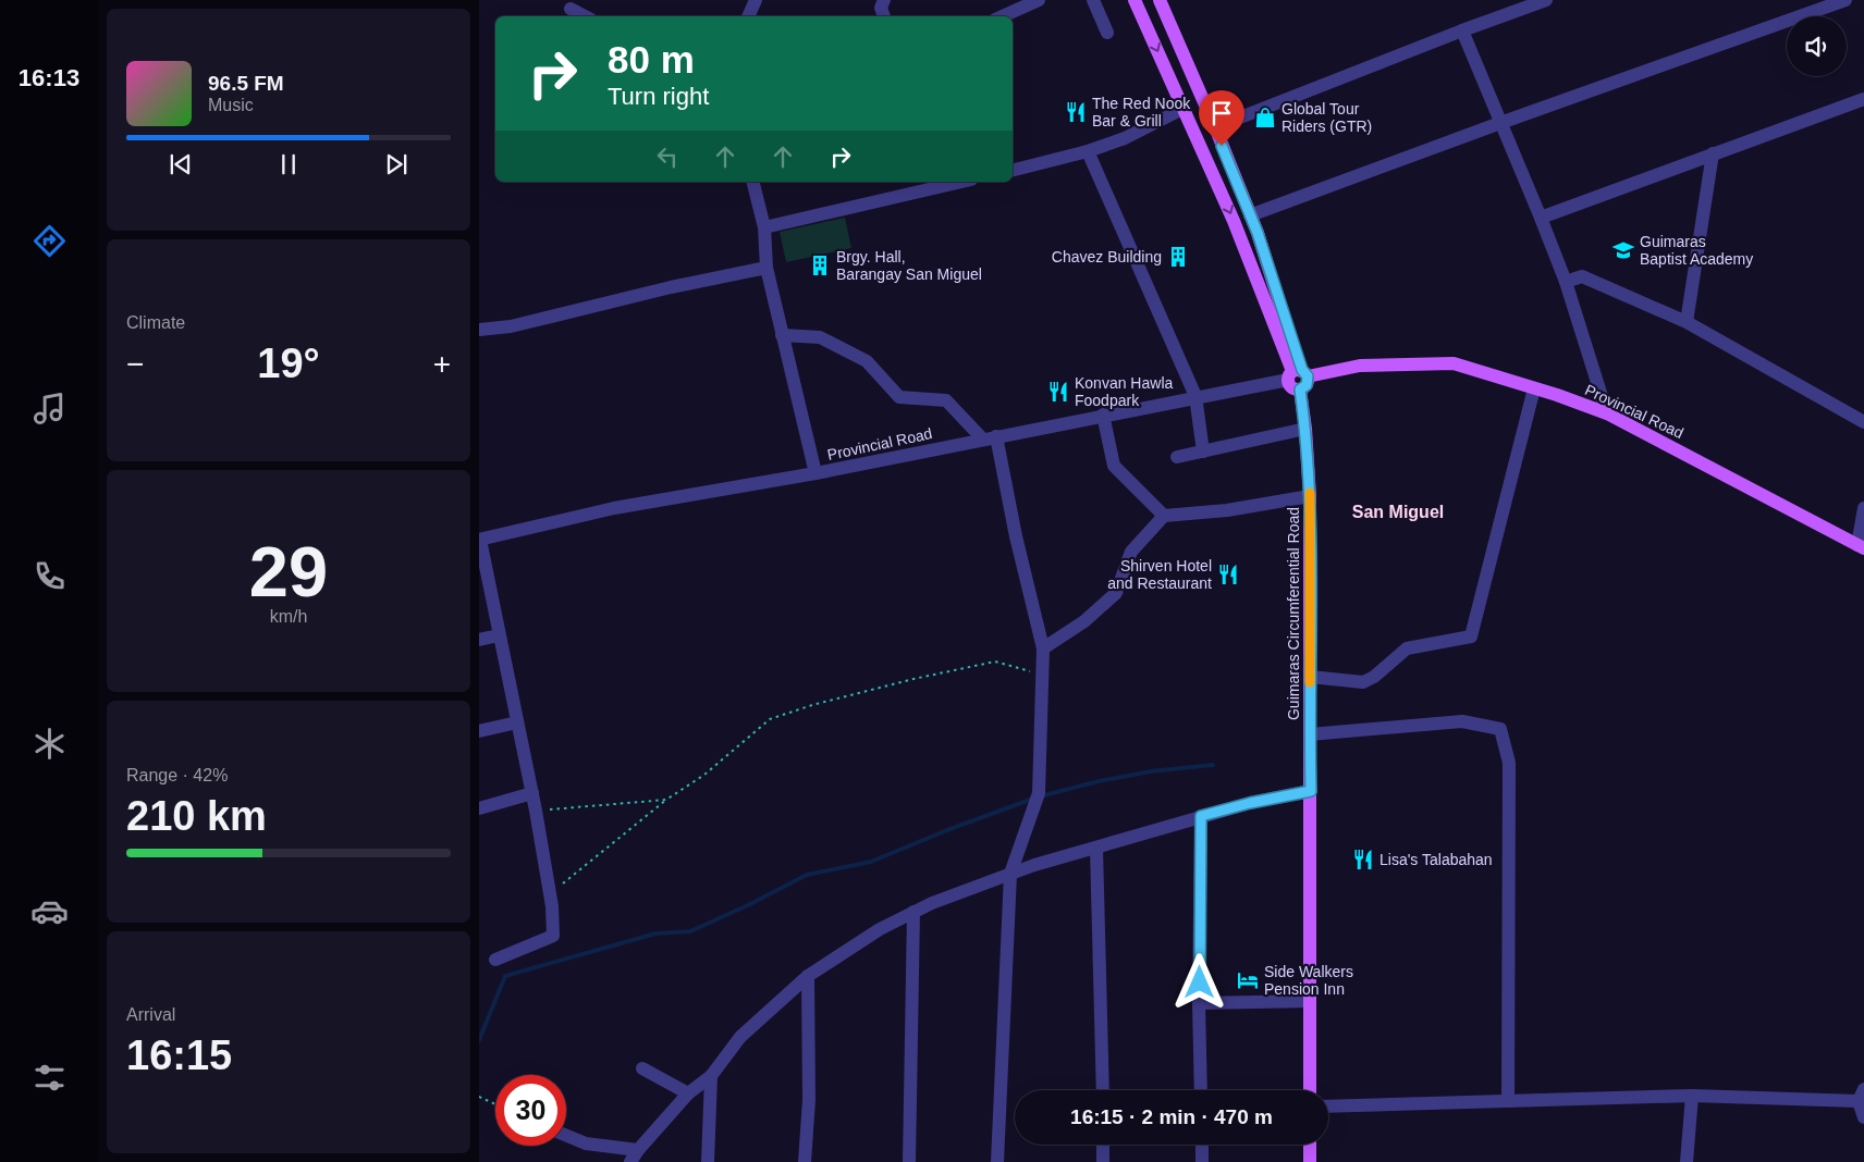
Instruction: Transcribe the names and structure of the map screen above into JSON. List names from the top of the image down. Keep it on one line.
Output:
{"streets":{"main road":["Provincial Road","Guimaras Circumferential Road"]},"crossings":[["Provincial Road","Guimaras Circumferential Road"]],"districts":["San Miguel"],"places":{"restaurant":["The Red Nook Bar & Grill","Konvan Hawla Foodpark","Shirven Hotel and Restaurant","Lisa's Talabahan"],"shop":["Global Tour Riders (GTR)"],"school or university":["Guimaras Baptist Academy"],"building":["Chavez Building","Brgy. Hall, Barangay San Miguel"],"hotel":["Side Walkers Pension Inn"]},"page":{"tabs":"16:13","turn":["80 m","Turn right"],"song":["96.5 FM","Music"],"tile":["Climate",["29","km/h"],["Range · 42%","210 km"],["Arrival","16:15"]],"heat":["−","19°","+"],"limit":"30","trip":"16:15 · 2 min · 470 m"}}
